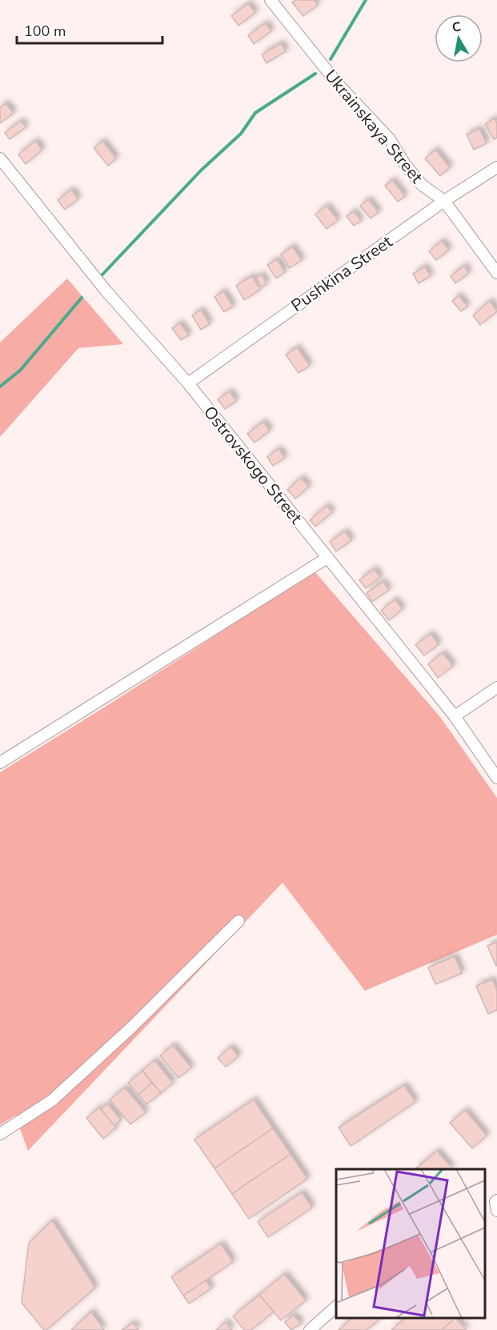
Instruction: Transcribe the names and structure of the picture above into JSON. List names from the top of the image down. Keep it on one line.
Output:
{"streets":{"street":["Ukrainskaya Street","Pushkina Street","Ostrovskogo Street"]},"crossings":[["Ukrainskaya Street","Pushkina Street"],["Pushkina Street","Ostrovskogo Street"]],"scale_bar":"100 m","north":"top"}
